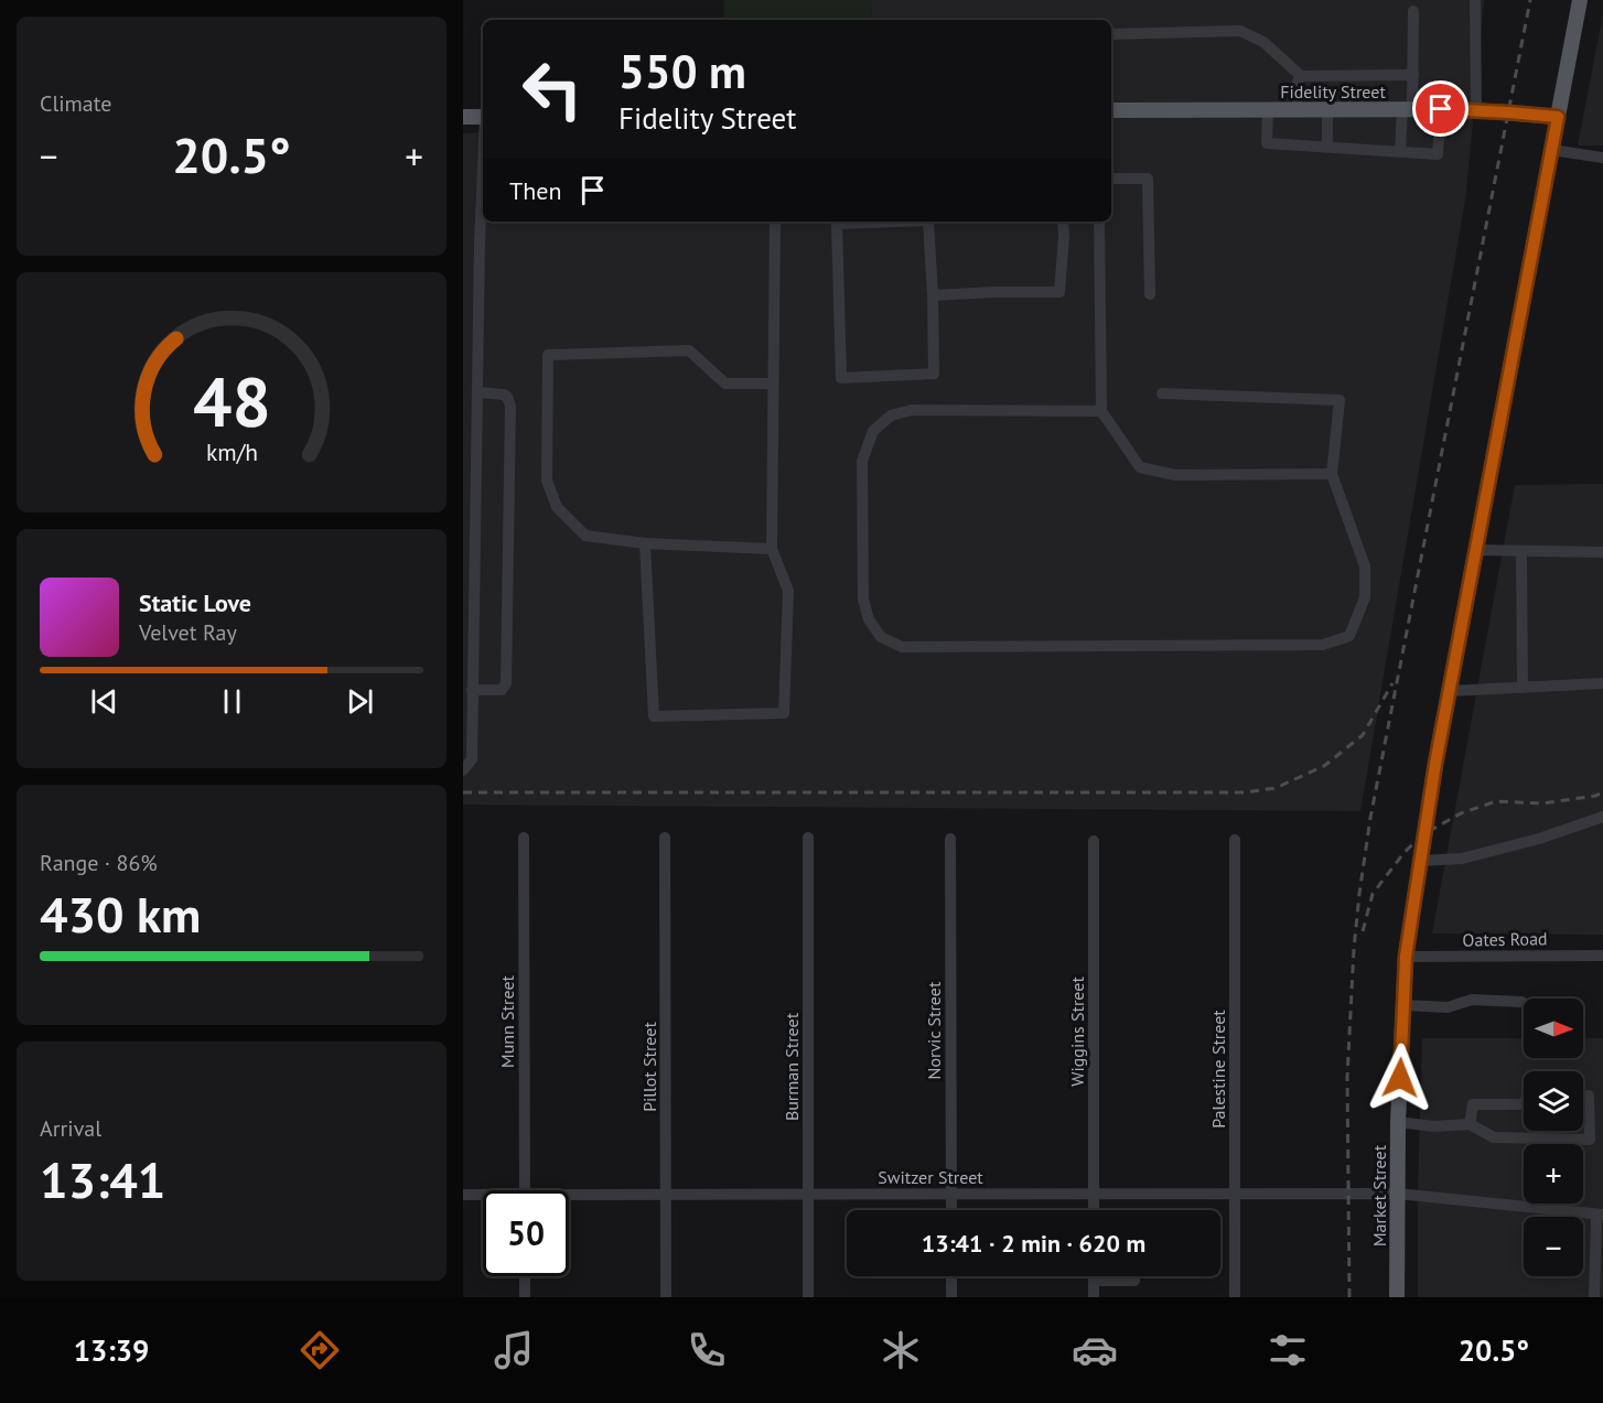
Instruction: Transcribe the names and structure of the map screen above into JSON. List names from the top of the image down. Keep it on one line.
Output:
{"streets":{"main road":["Fidelity Street","Market Street"],"street":["Oates Road","Munn Street","Norvic Street","Wiggins Street","Pillot Street","Burman Street","Palestine Street","Switzer Street"]},"crossings":[["Fidelity Street","Market Street"],["Oates Road","Market Street"],["Norvic Street","Switzer Street"],["Wiggins Street","Switzer Street"],["Pillot Street","Switzer Street"],["Burman Street","Switzer Street"],["Palestine Street","Switzer Street"],["Switzer Street","Market Street"]],"north":"right","page":{"tile":["Climate",["Range · 86%","430 km"],["Arrival","13:41"]],"turn":["550 m","Fidelity Street"],"heat":["−","20.5°","+"],"then":"Then","song":["Static Love","Velvet Ray"],"map_buttons":["+","−"],"limit":"50","trip":"13:41 · 2 min · 620 m","tabs":["13:39","20.5°"],"gauge":["48","km/h"]}}
